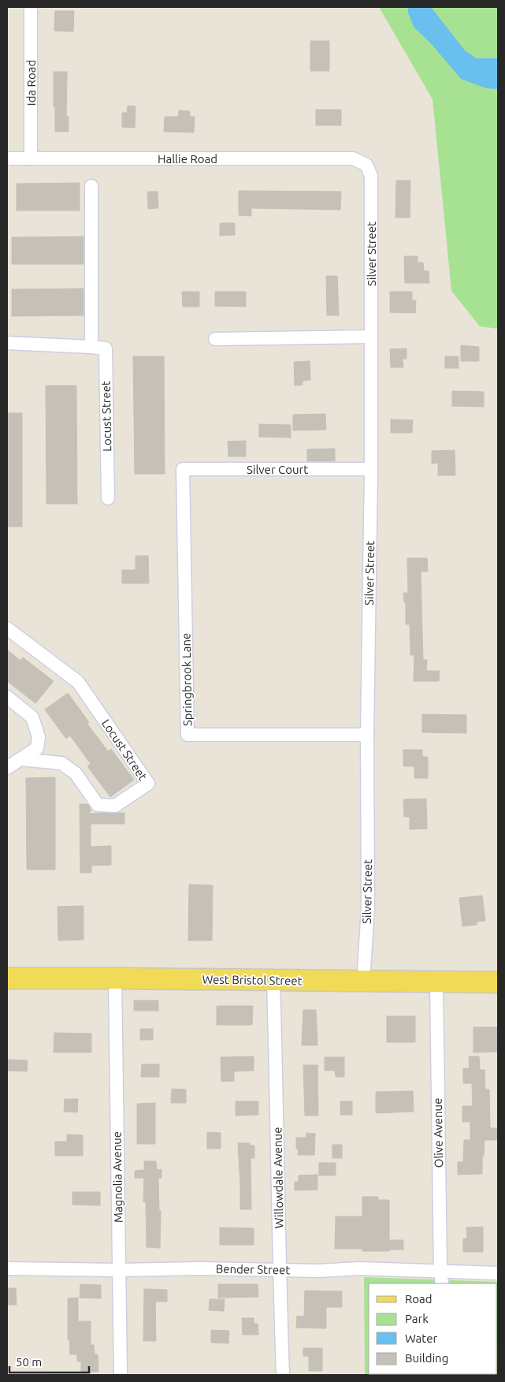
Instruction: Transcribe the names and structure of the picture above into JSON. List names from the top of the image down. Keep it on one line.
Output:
{"streets":{"main road":["West Bristol Street"],"street":["Ida Road","Hallie Road","Silver Street","Locust Street","Silver Court","Springbrook Lane","Olive Avenue","Magnolia Avenue","Willowdale Avenue","Bender Street"]},"crossings":[["Ida Road","Hallie Road"],["Hallie Road","Silver Street"],["Silver Street","Silver Court"],["Silver Street","Springbrook Lane"],["Silver Street","West Bristol Street"],["Silver Court","Springbrook Lane"],["West Bristol Street","Olive Avenue"],["West Bristol Street","Magnolia Avenue"],["West Bristol Street","Willowdale Avenue"],["Olive Avenue","Bender Street"],["Magnolia Avenue","Bender Street"],["Willowdale Avenue","Bender Street"]],"legend":["Road","Park","Water","Building"],"scale_bar":"50 m"}
